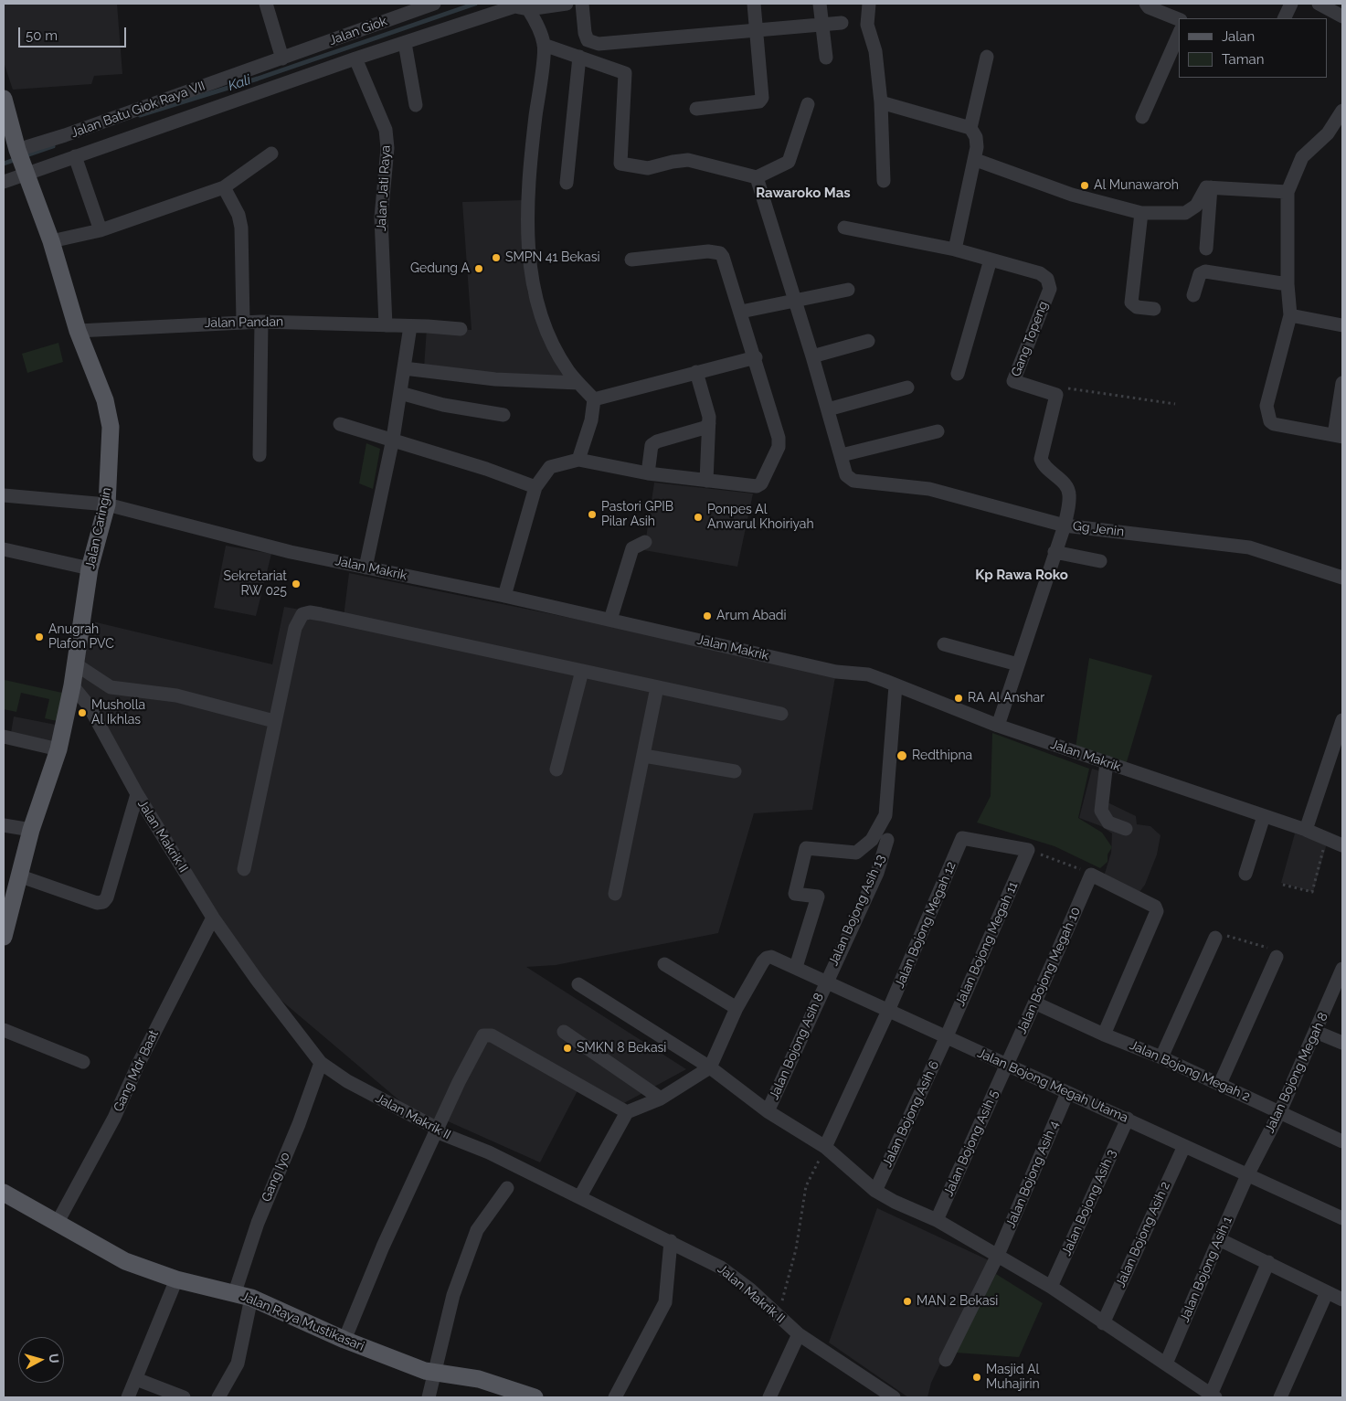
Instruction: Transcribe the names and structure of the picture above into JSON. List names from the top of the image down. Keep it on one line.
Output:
{"streets":{"main road":["Jalan Caringin","Jalan Raya Mustikasari"],"street":["Jalan Giok","Jalan Batu Giok Raya VII","Jalan Jati Raya","Jalan Pandan","Gang Topeng","Gg Jenin","Jalan Makrik","Jalan Makrik II","Jalan Bojong Asih 13","Jalan Bojong Megah 12","Jalan Bojong Megah 11","Jalan Bojong Megah 10","Jalan Bojong Asih 8","Gang Mdr Baat","Jalan Bojong Megah 2","Jalan Bojong Megah 8","Jalan Bojong Megah Utama","Jalan Bojong Asih 6","Jalan Bojong Asih 5","Jalan Bojong Asih 4","Gang Iyo","Jalan Bojong Asih 3","Jalan Bojong Asih 2","Jalan Bojong Asih 1"]},"crossings":[["Jalan Giok","Jalan Batu Giok Raya VII"],["Jalan Batu Giok Raya VII","Jalan Caringin"],["Jalan Jati Raya","Jalan Pandan"],["Jalan Pandan","Jalan Caringin"],["Jalan Caringin","Jalan Makrik"],["Jalan Caringin","Jalan Makrik II"],["Jalan Makrik II","Gang Mdr Baat"],["Jalan Makrik II","Gang Iyo"],["Jalan Bojong Asih 13","Jalan Bojong Asih 8"],["Jalan Bojong Asih 13","Jalan Bojong Megah Utama"],["Jalan Bojong Megah 12","Jalan Bojong Megah 11"],["Jalan Bojong Megah 12","Jalan Bojong Megah Utama"],["Jalan Bojong Megah 11","Jalan Bojong Megah Utama"],["Jalan Bojong Megah 11","Jalan Bojong Asih 6"],["Jalan Bojong Megah 10","Jalan Bojong Megah 2"],["Jalan Bojong Megah 10","Jalan Bojong Megah Utama"],["Jalan Bojong Megah 10","Jalan Bojong Asih 5"],["Jalan Bojong Asih 8","Jalan Bojong Megah Utama"],["Gang Mdr Baat","Jalan Raya Mustikasari"],["Jalan Bojong Megah 2","Jalan Bojong Megah 8"],["Jalan Bojong Megah 8","Jalan Bojong Megah Utama"],["Jalan Bojong Megah 8","Jalan Bojong Asih 1"],["Jalan Bojong Megah Utama","Jalan Bojong Asih 6"],["Jalan Bojong Megah Utama","Jalan Bojong Asih 5"],["Jalan Bojong Megah Utama","Jalan Bojong Asih 4"],["Jalan Bojong Megah Utama","Jalan Bojong Asih 3"],["Jalan Bojong Megah Utama","Jalan Bojong Asih 2"],["Jalan Bojong Megah Utama","Jalan Bojong Asih 1"],["Gang Iyo","Jalan Raya Mustikasari"]],"districts":["Rawaroko Mas","Kp Rawa Roko"],"water":["Kali"],"places":["Al Munawaroh","SMPN 41 Bekasi","Gedung A","Pastori GPIB Pilar Asih","Ponpes Al Anwarul Khoiriyah","Sekretariat RW 025","Arum Abadi","Anugrah Plafon PVC","RA Al Anshar","Musholla Al Ikhlas","Redthipna","SMKN 8 Bekasi","MAN 2 Bekasi","Masjid Al Muhajirin"],"legend":["Jalan","Taman"],"scale_bar":"50 m","north":"right"}
